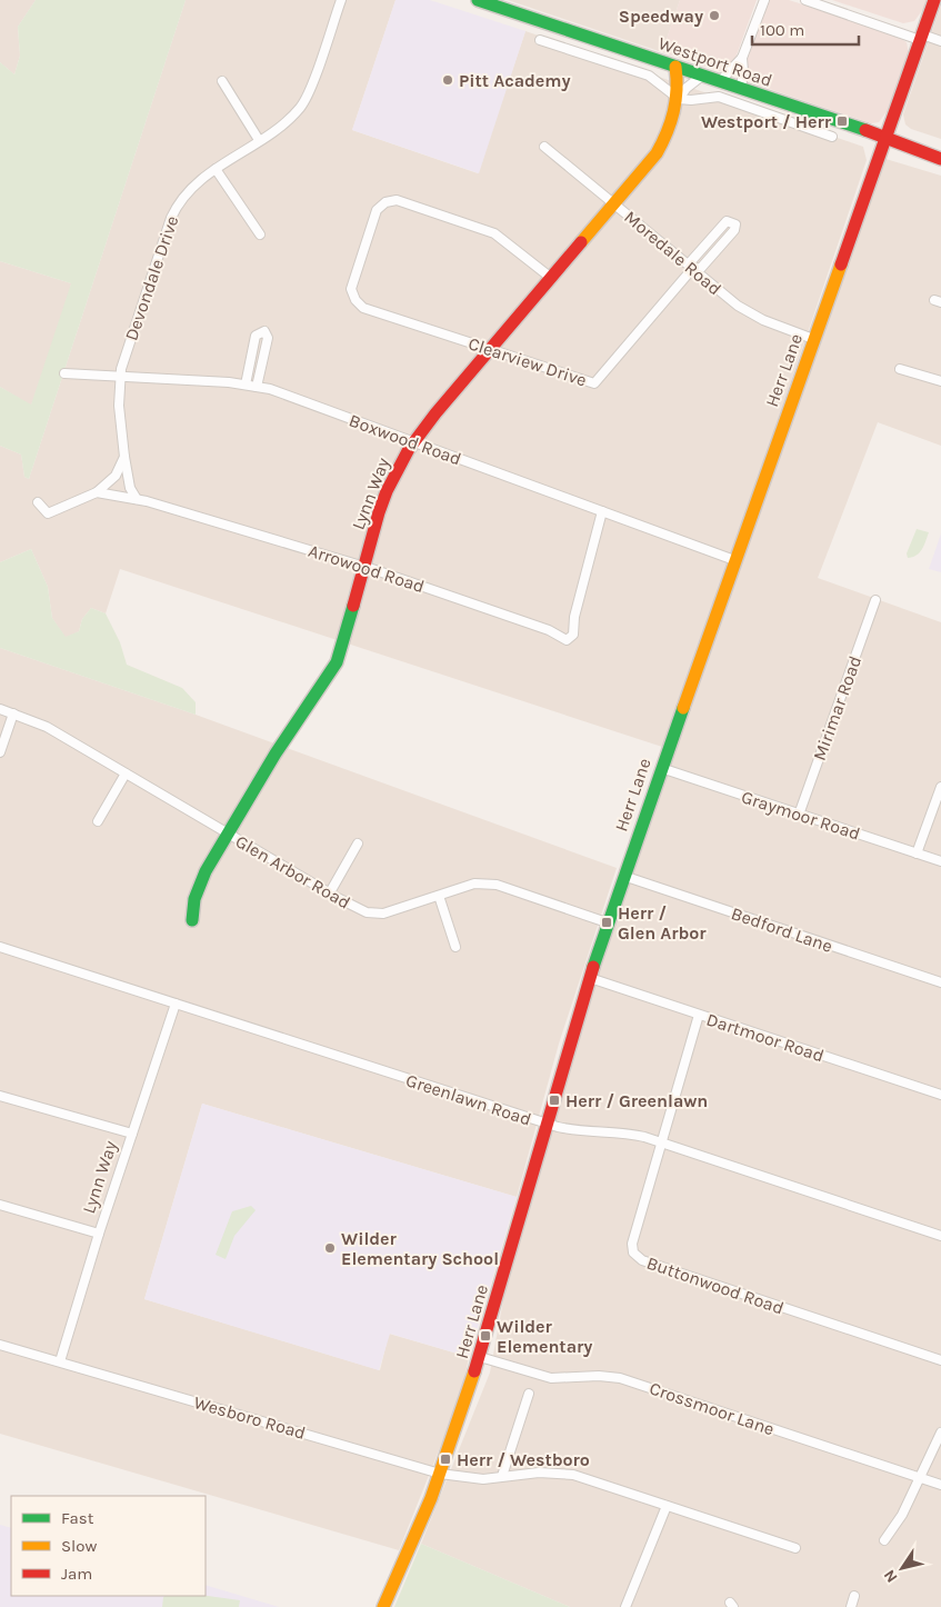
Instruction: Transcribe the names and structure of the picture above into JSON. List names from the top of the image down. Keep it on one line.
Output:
{"streets":{"main road":["Westport Road","Herr Lane","Lynn Way"],"street":["Moredale Road","Devondale Drive","Clearview Drive","Boxwood Road","Arrowood Road","Mirimar Road","Graymoor Road","Glen Arbor Road","Bedford Lane","Dartmoor Road","Greenlawn Road","Buttonwood Road","Crossmoor Lane","Wesboro Road"]},"crossings":[["Westport Road","Herr Lane"],["Westport Road","Lynn Way"],["Moredale Road","Clearview Drive"],["Moredale Road","Herr Lane"],["Moredale Road","Lynn Way"],["Devondale Drive","Boxwood Road"],["Devondale Drive","Arrowood Road"],["Clearview Drive","Lynn Way"],["Herr Lane","Boxwood Road"],["Herr Lane","Graymoor Road"],["Herr Lane","Glen Arbor Road"],["Herr Lane","Bedford Lane"],["Herr Lane","Dartmoor Road"],["Herr Lane","Greenlawn Road"],["Herr Lane","Crossmoor Lane"],["Herr Lane","Wesboro Road"],["Boxwood Road","Lynn Way"],["Boxwood Road","Arrowood Road"],["Lynn Way","Arrowood Road"],["Lynn Way","Glen Arbor Road"],["Lynn Way","Greenlawn Road"],["Lynn Way","Wesboro Road"],["Mirimar Road","Graymoor Road"],["Dartmoor Road","Buttonwood Road"],["Greenlawn Road","Buttonwood Road"]],"places":{"other":["Speedway","Pitt Academy","Wilder Elementary School"],"transit":["Westport / Herr","Herr / Glen Arbor","Herr / Greenlawn","Wilder Elementary","Herr / Westboro"]},"legend":["Fast","Slow","Jam"],"scale_bar":"100 m","north":"bottom left"}
